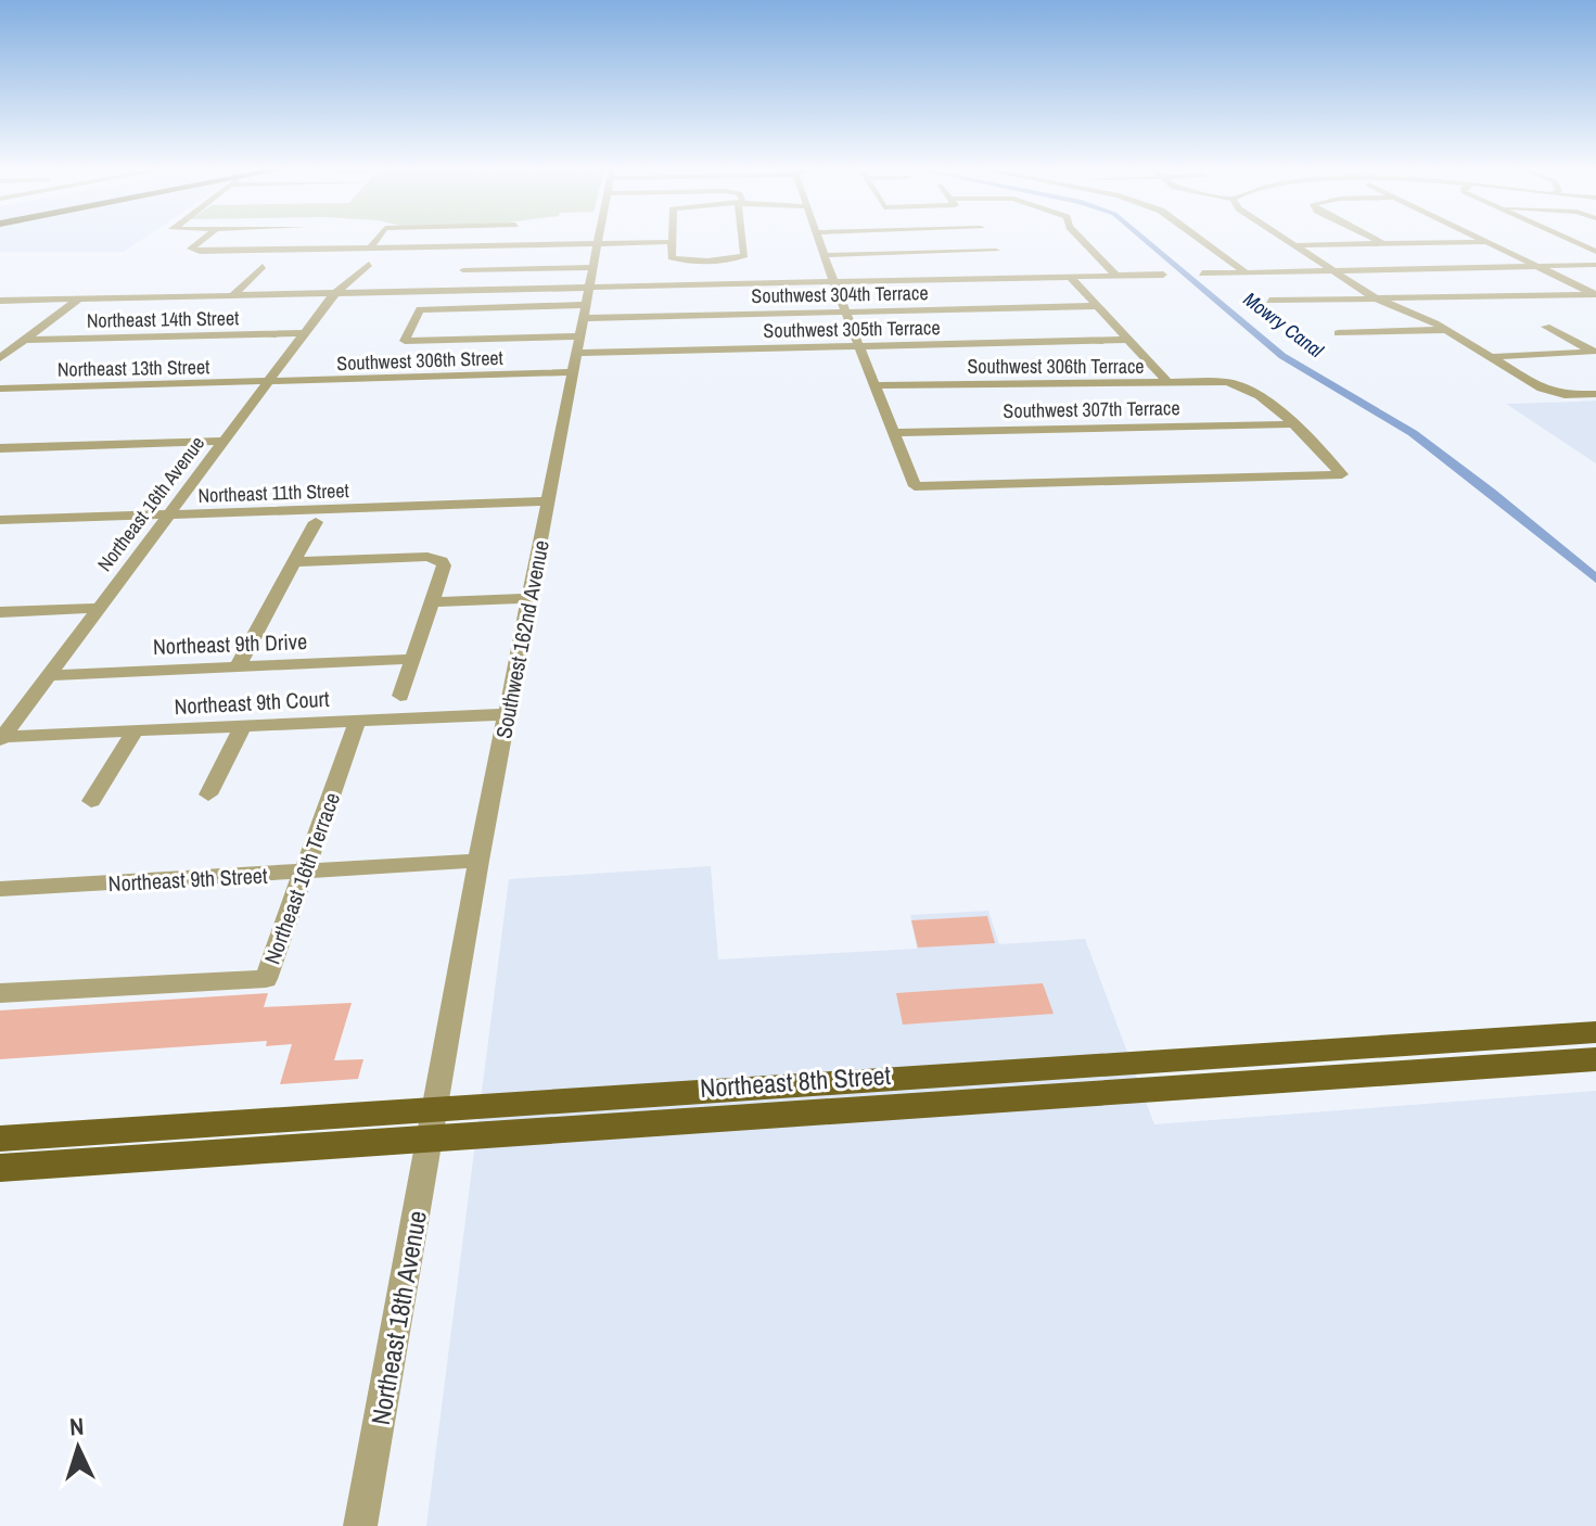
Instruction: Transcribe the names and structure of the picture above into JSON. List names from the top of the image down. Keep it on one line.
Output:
{"streets":{"main road":["Northeast 8th Street"],"street":["Southwest 304th Terrace","Northeast 14th Street","Southwest 305th Terrace","Southwest 306th Street","Southwest 306th Terrace","Northeast 13th Street","Southwest 307th Terrace","Northeast 11th Street","Northeast 16th Avenue","Southwest 162nd Avenue","Northeast 9th Drive","Northeast 9th Court","Northeast 16th Terrace","Northeast 9th Street","Northeast 18th Avenue"]},"crossings":[["Southwest 304th Terrace","Southwest 162nd Avenue"],["Northeast 14th Street","Northeast 16th Avenue"],["Southwest 305th Terrace","Southwest 162nd Avenue"],["Southwest 306th Street","Northeast 13th Street"],["Southwest 306th Street","Northeast 16th Avenue"],["Southwest 306th Street","Southwest 162nd Avenue"],["Southwest 306th Terrace","Southwest 307th Terrace"],["Northeast 13th Street","Northeast 16th Avenue"],["Northeast 11th Street","Northeast 16th Avenue"],["Northeast 11th Street","Southwest 162nd Avenue"],["Northeast 16th Avenue","Northeast 9th Drive"],["Northeast 16th Avenue","Northeast 9th Court"],["Southwest 162nd Avenue","Northeast 9th Court"],["Southwest 162nd Avenue","Northeast 9th Street"],["Southwest 162nd Avenue","Northeast 8th Street"],["Southwest 162nd Avenue","Northeast 18th Avenue"],["Northeast 9th Court","Northeast 16th Terrace"],["Northeast 16th Terrace","Northeast 9th Street"],["Northeast 8th Street","Northeast 18th Avenue"]],"water":["Mowry Canal"],"north":"top"}
